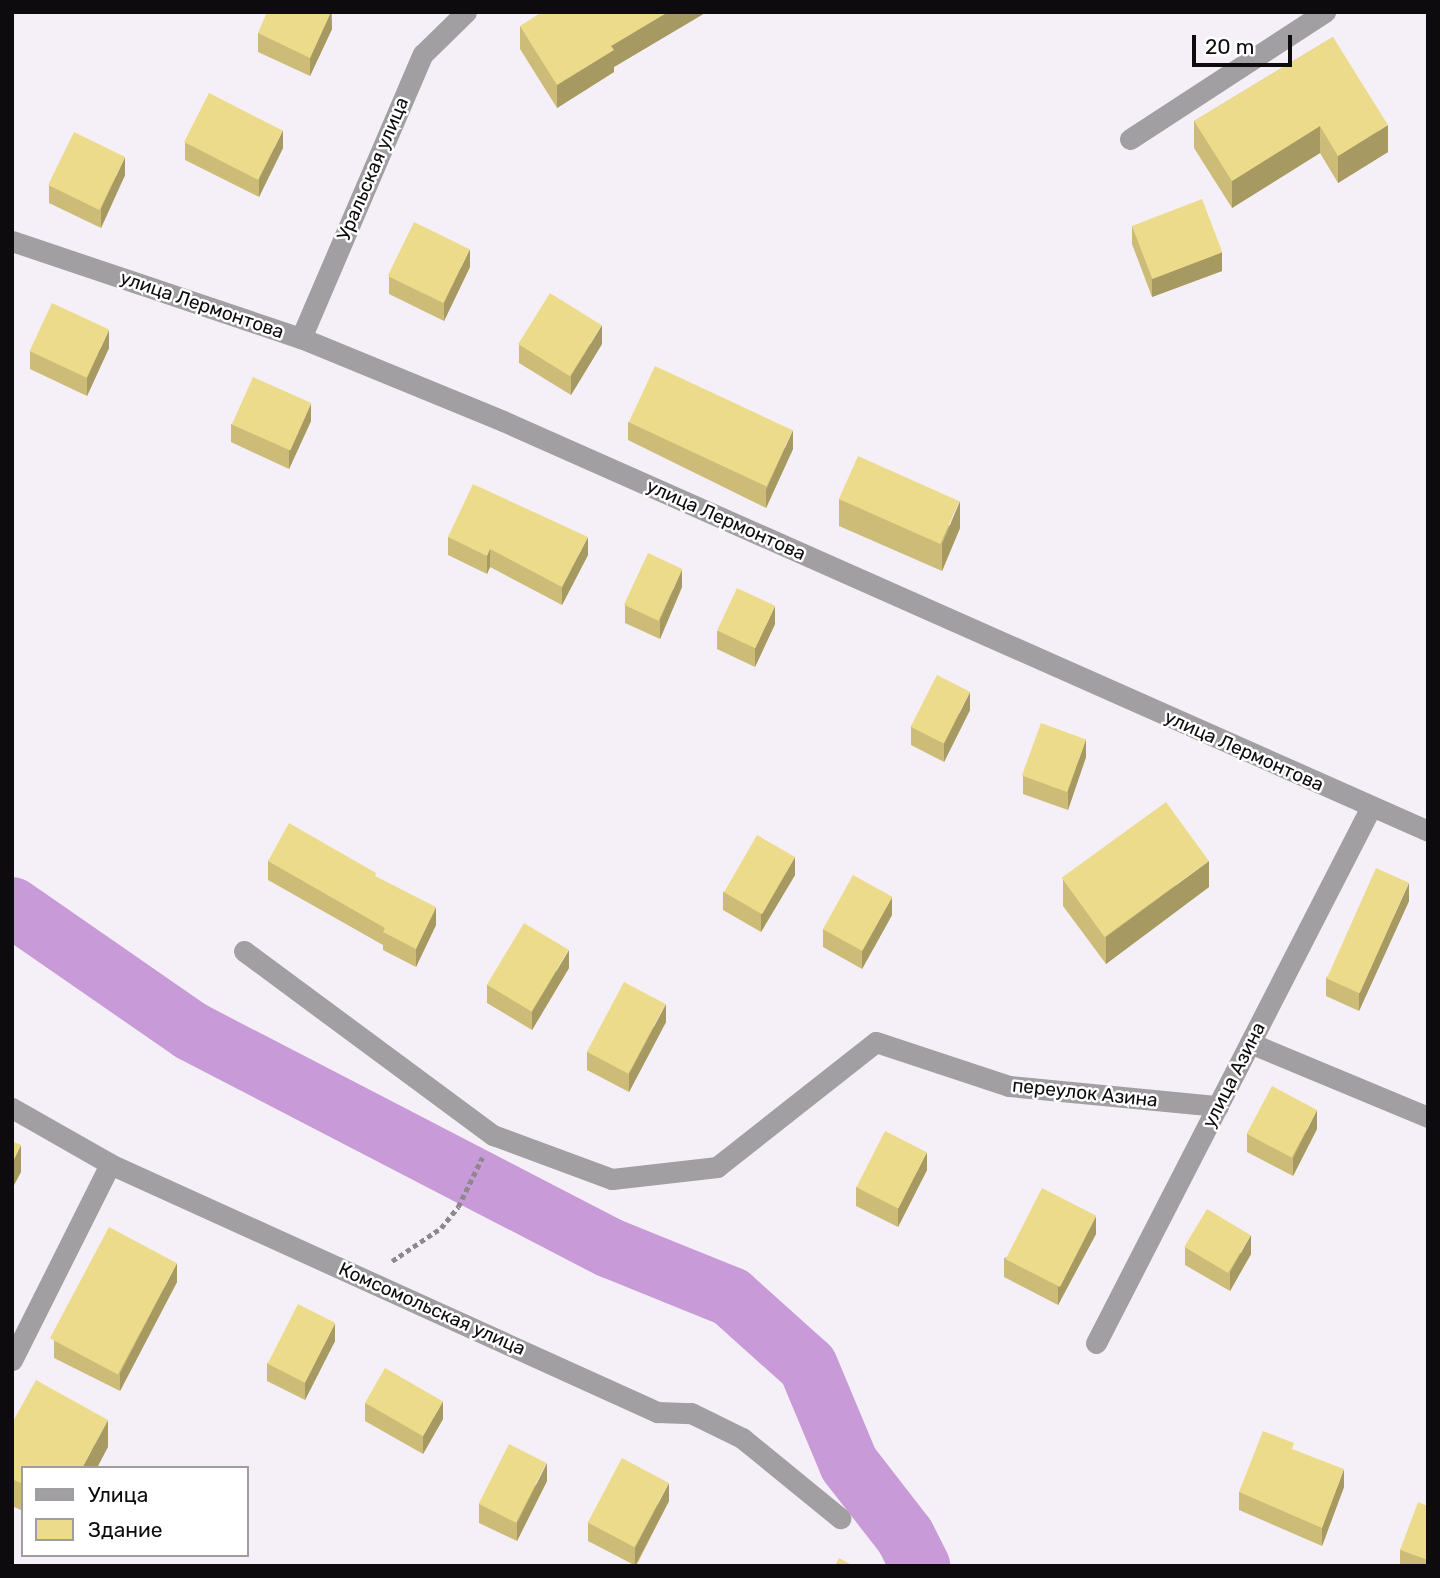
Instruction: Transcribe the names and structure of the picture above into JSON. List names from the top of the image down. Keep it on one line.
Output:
{"streets":{"street":["Уральская улица","улица Лермонтова","улица Азина","переулок Азина","Комсомольская улица"]},"crossings":[["Уральская улица","улица Лермонтова"],["улица Лермонтова","улица Азина"],["улица Азина","переулок Азина"]],"legend":["Улица","Здание"],"scale_bar":"20 m"}
